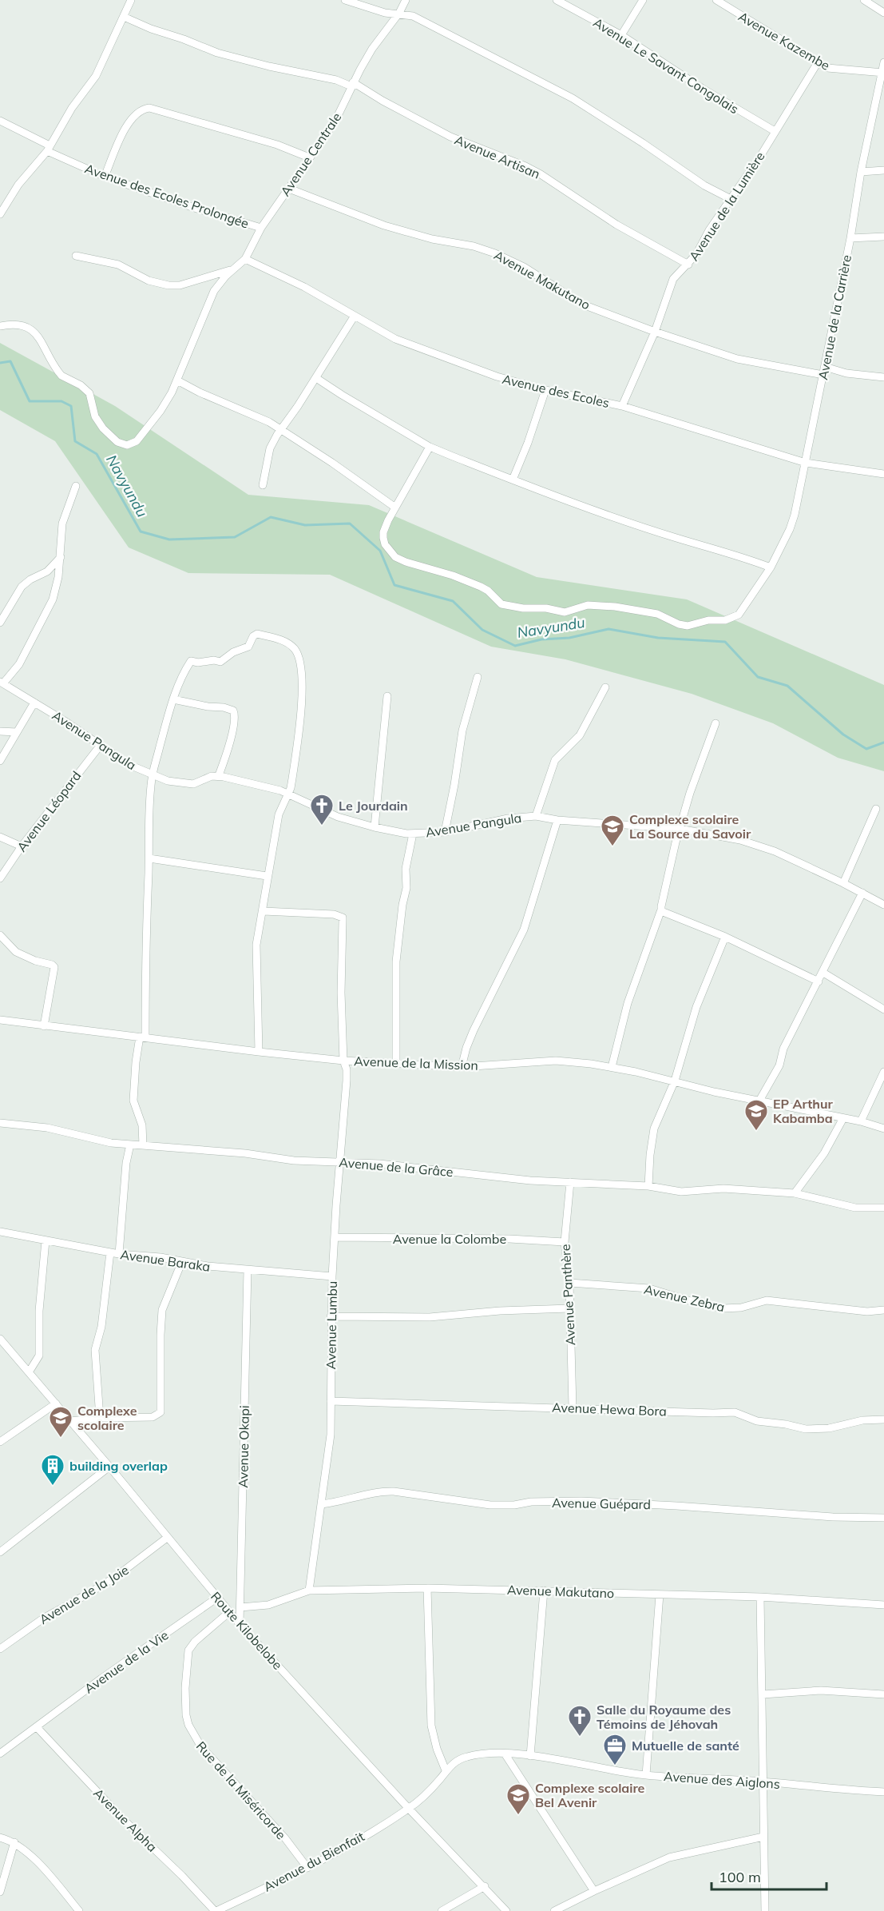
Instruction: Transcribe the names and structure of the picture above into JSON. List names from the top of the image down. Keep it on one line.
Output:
{"streets":{"street":["Avenue Kazembe","Avenue Le Savant Congolais","Avenue Centrale","Avenue Artisan","Avenue des Ecoles Prolongée","Avenue de la Lumière","Avenue Makutano","Avenue de la Carrière","Avenue des Ecoles","Avenue Pangula","Avenue Léopard","Avenue de la Mission","Avenue de la Grâce","Avenue la Colombe","Avenue Baraka","Avenue Panthère","Avenue Zebra","Avenue Lumbu","Avenue Hewa Bora","Avenue Okapi","Avenue Guépard","Avenue de la Joie","Route Kilobelobe","Avenue de la Vie","Avenue des Aiglons","Rue de la Miséricorde","Avenue Alpha","Avenue du Bienfait"]},"crossings":[["Avenue Kazembe","Avenue de la Lumière"],["Avenue Kazembe","Avenue de la Carrière"],["Avenue Le Savant Congolais","Avenue de la Lumière"],["Avenue Centrale","Avenue Artisan"],["Avenue Centrale","Avenue des Ecoles Prolongée"],["Avenue Centrale","Avenue Makutano"],["Avenue Centrale","Avenue des Ecoles"],["Avenue Artisan","Avenue de la Lumière"],["Avenue de la Lumière","Avenue Makutano"],["Avenue de la Lumière","Avenue des Ecoles"],["Avenue Makutano","Avenue de la Carrière"],["Avenue Makutano","Avenue Lumbu"],["Avenue Makutano","Avenue Okapi"],["Avenue de la Carrière","Avenue des Ecoles"],["Avenue Pangula","Avenue Léopard"],["Avenue de la Mission","Avenue Lumbu"],["Avenue de la Grâce","Avenue Panthère"],["Avenue de la Grâce","Avenue Lumbu"],["Avenue la Colombe","Avenue Panthère"],["Avenue la Colombe","Avenue Lumbu"],["Avenue Baraka","Avenue Lumbu"],["Avenue Baraka","Avenue Okapi"],["Avenue Panthère","Avenue Zebra"],["Avenue Panthère","Avenue Hewa Bora"],["Avenue Lumbu","Avenue Hewa Bora"],["Avenue Lumbu","Avenue Guépard"],["Avenue Okapi","Route Kilobelobe"],["Avenue de la Joie","Route Kilobelobe"],["Route Kilobelobe","Avenue de la Vie"],["Route Kilobelobe","Avenue des Aiglons"],["Route Kilobelobe","Rue de la Miséricorde"],["Route Kilobelobe","Avenue du Bienfait"],["Avenue de la Vie","Avenue Alpha"],["Avenue des Aiglons","Avenue du Bienfait"],["Rue de la Miséricorde","Avenue du Bienfait"],["Avenue Alpha","Avenue du Bienfait"]],"water":["Navyundu"],"places":{"church":["Le Jourdain","Salle du Royaume des Témoins de Jéhovah"],"school or university":["Complexe scolaire La Source du Savoir","EP Arthur Kabamba","Complexe scolaire","Complexe scolaire Bel Avenir"],"building":["building overlap"],"office":["Mutuelle de santé"]},"scale_bar":"100 m"}
